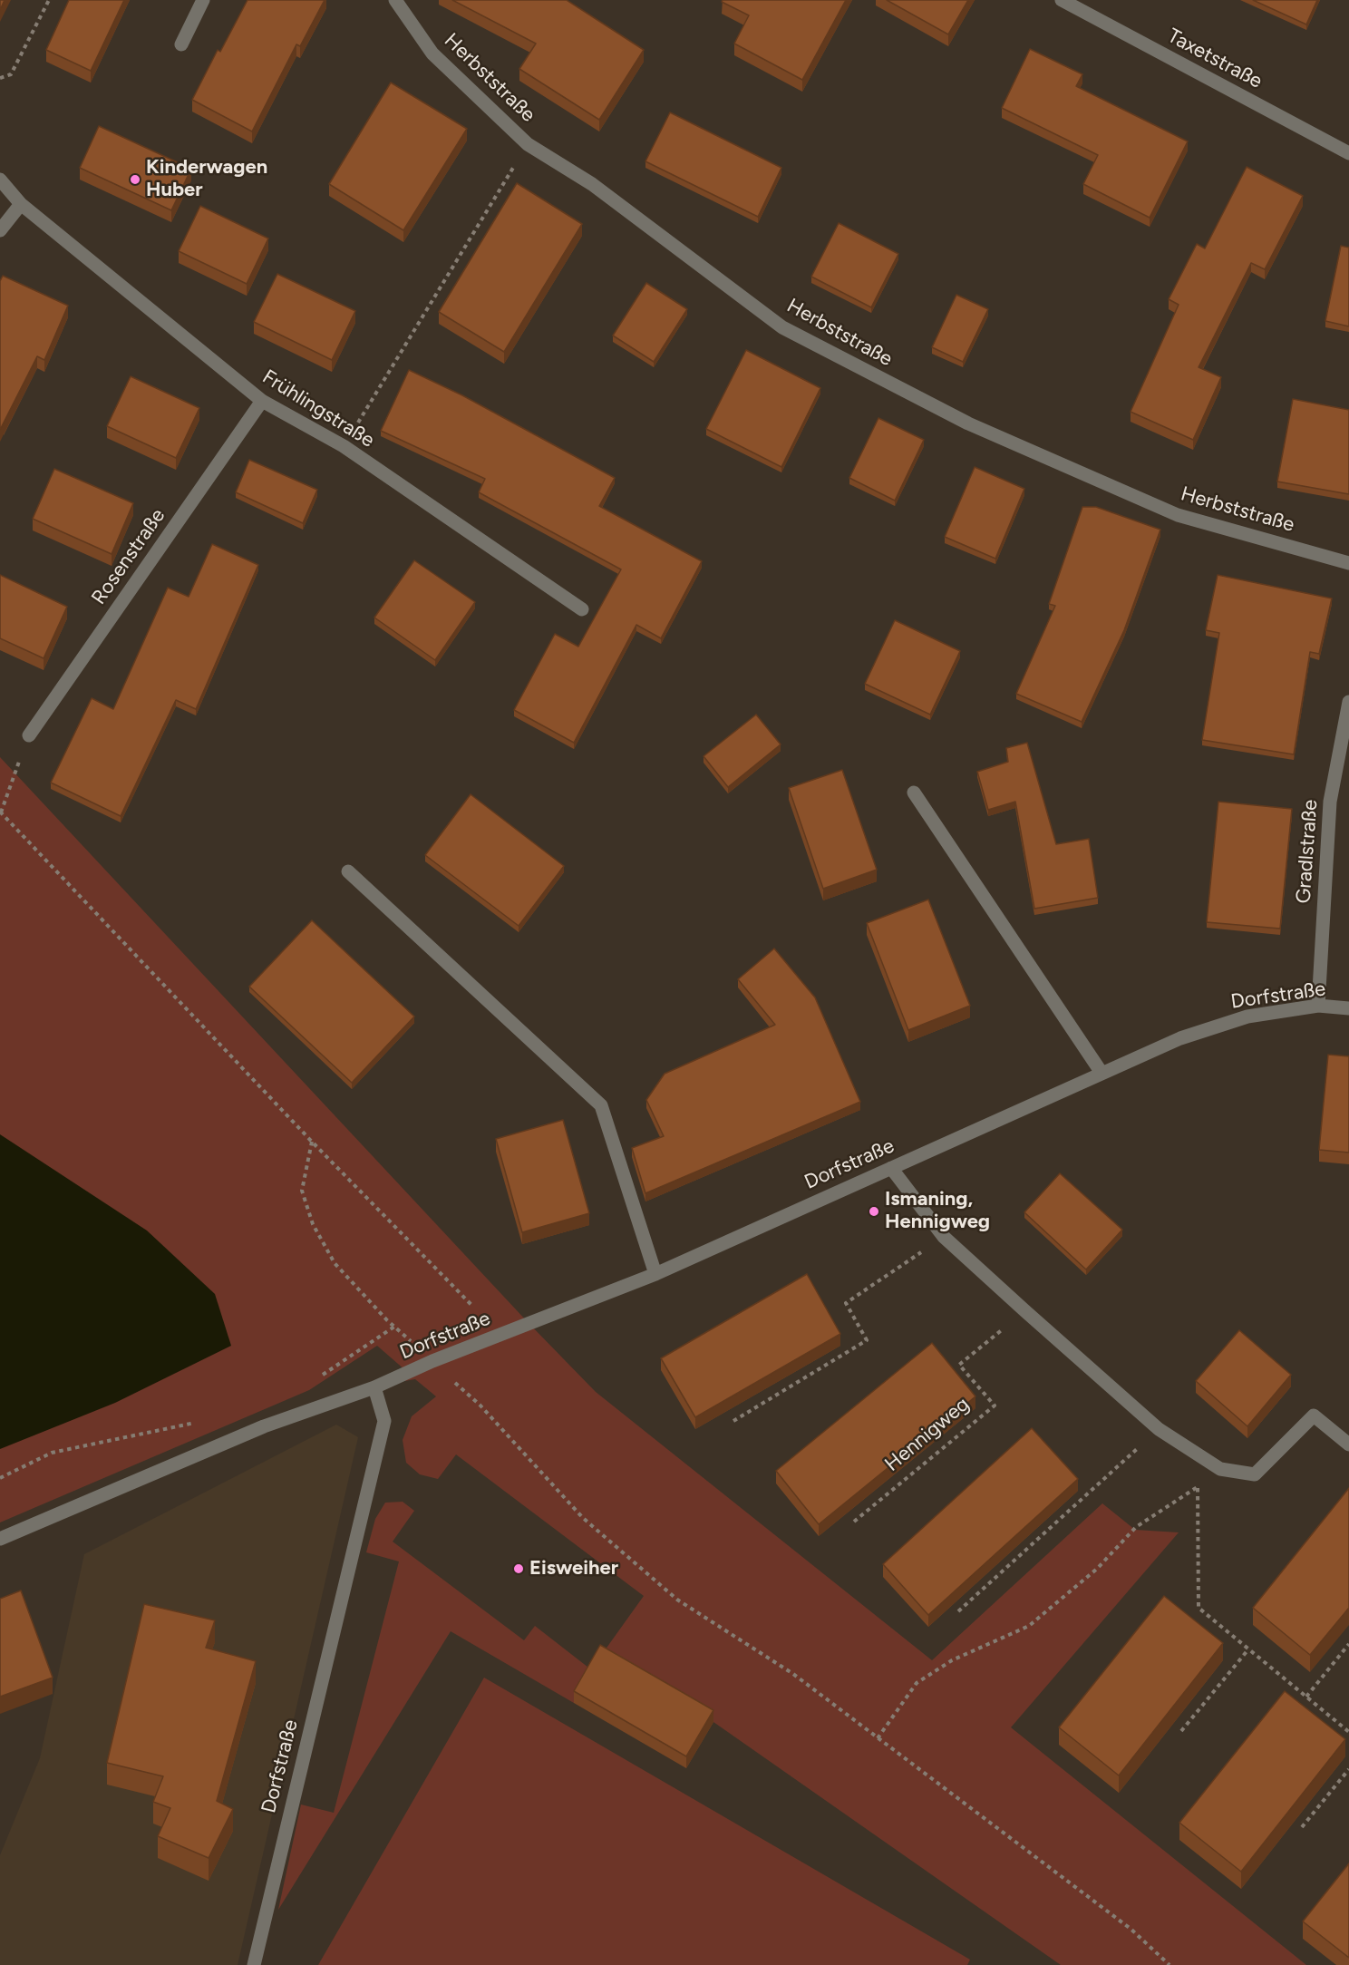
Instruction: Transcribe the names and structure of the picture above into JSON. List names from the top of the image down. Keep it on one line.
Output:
{"streets":{"street":["Taxetstraße","Herbststraße","Frühlingstraße","Rosenstraße","Gradlstraße","Dorfstraße"],"path":["Hennigweg"]},"crossings":[["Frühlingstraße","Rosenstraße"],["Gradlstraße","Dorfstraße"]],"places":["Kinderwagen Huber","Ismaning, Hennigweg","Eisweiher"]}
